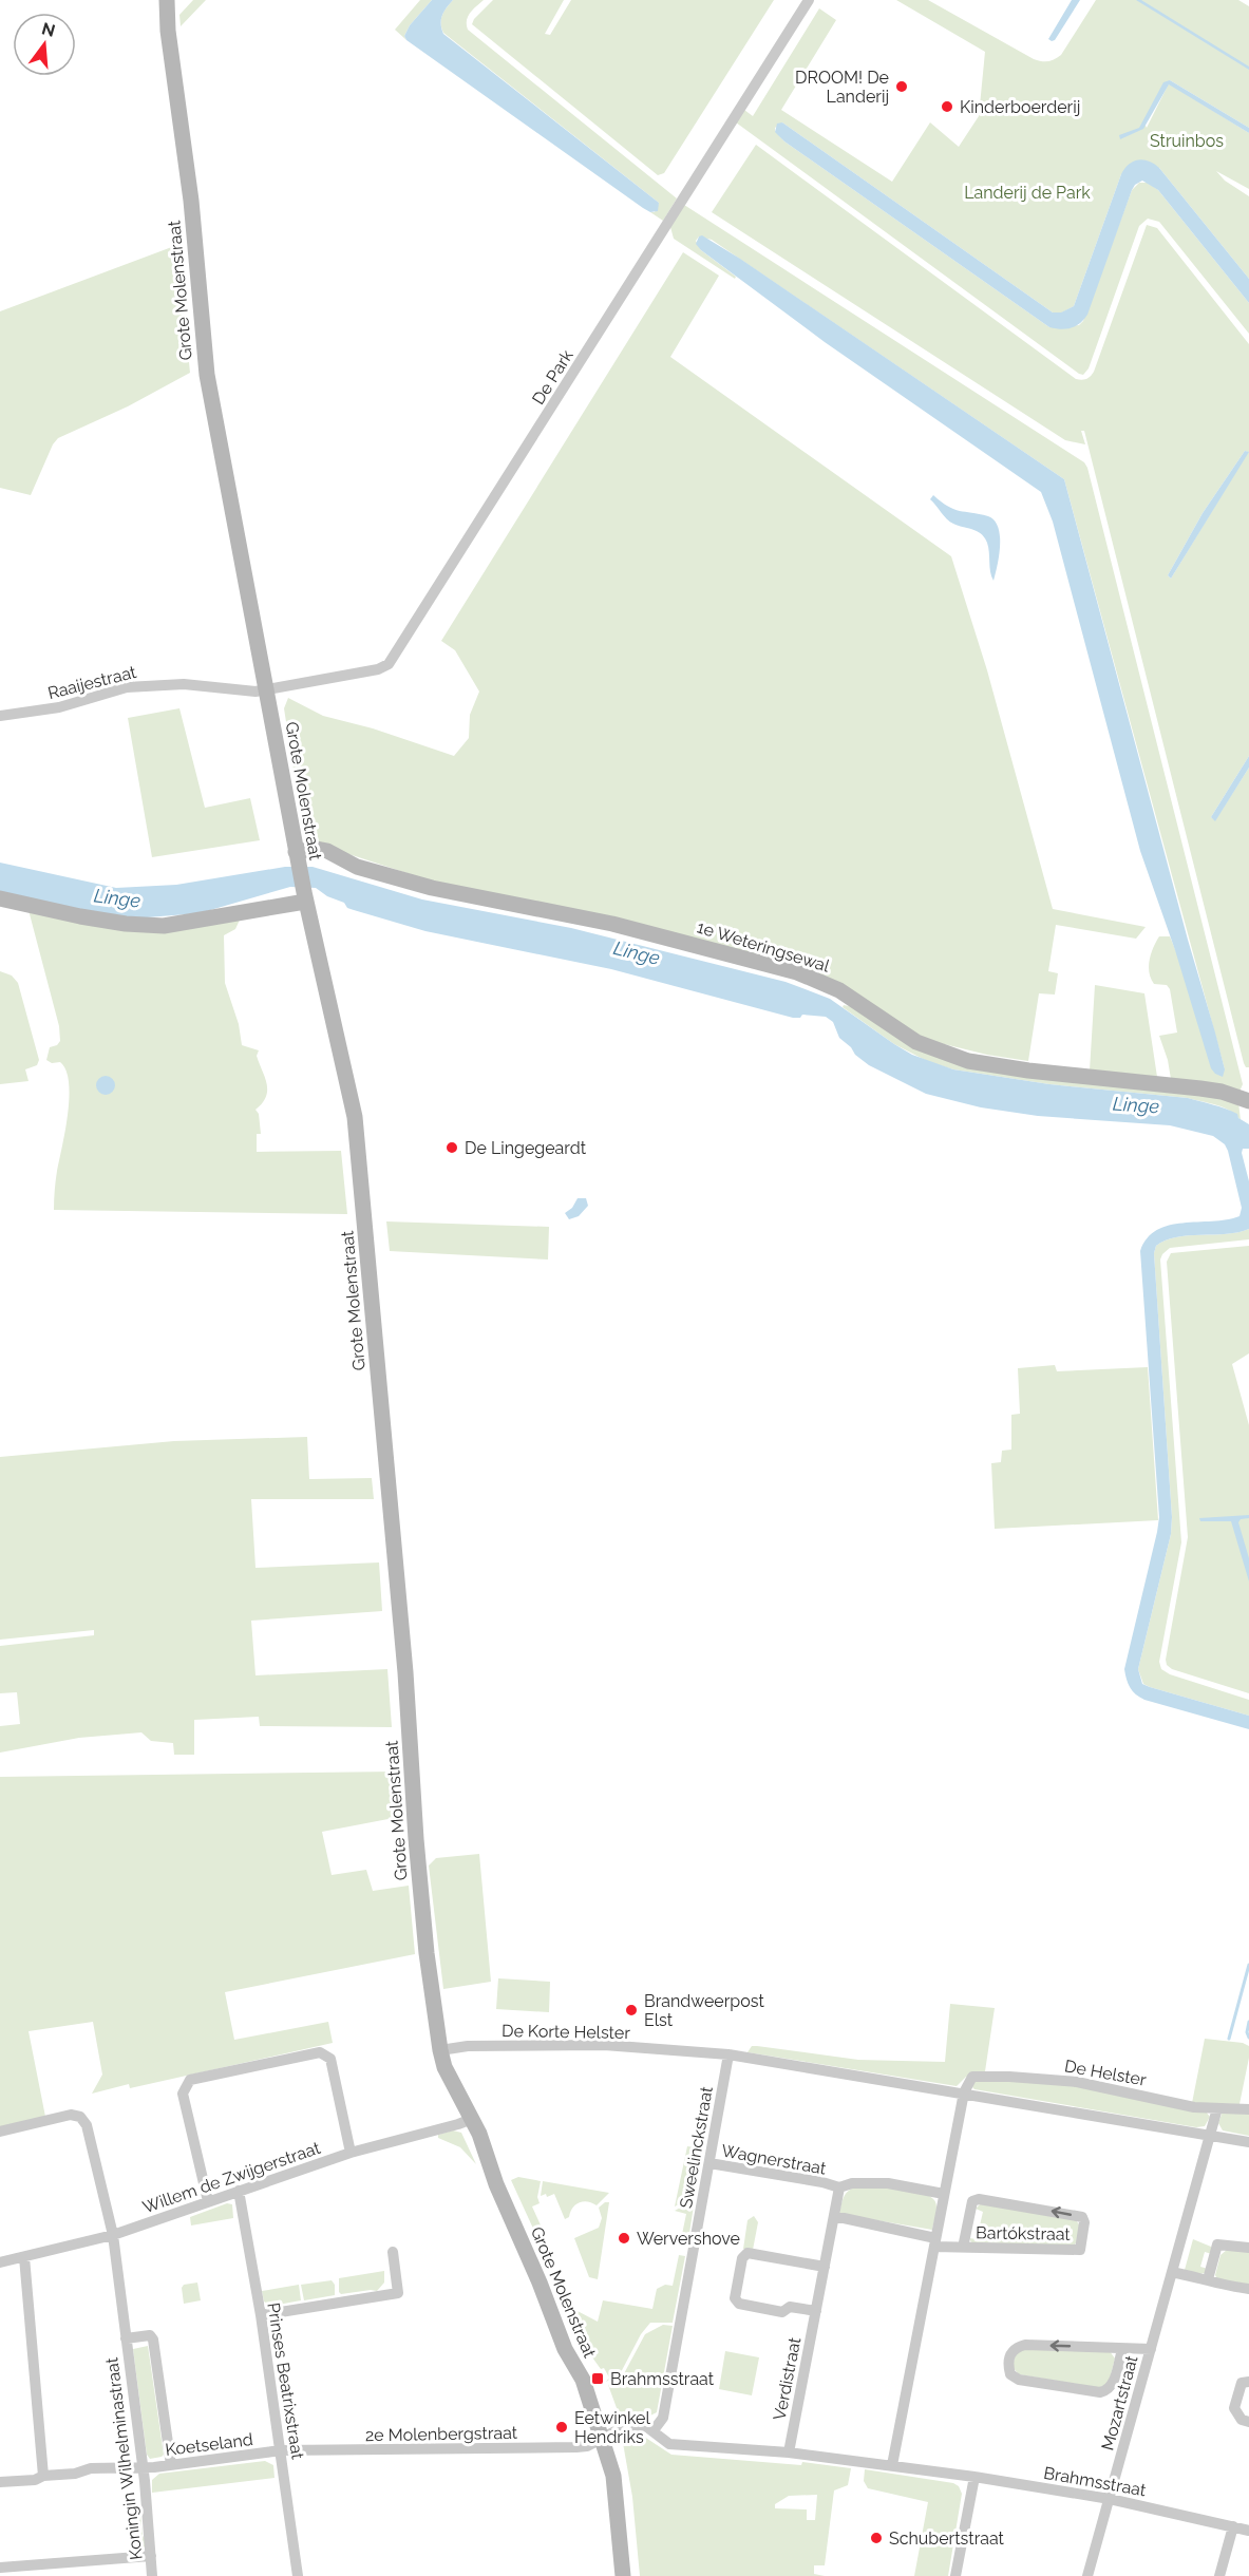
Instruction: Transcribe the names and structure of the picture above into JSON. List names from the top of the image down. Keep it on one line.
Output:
{"streets":{"street":["Grote Molenstraat","De Park","Raaijestraat","1e Weteringsewal","De Korte Helster","De Helster","Sweelinckstraat","Wagnerstraat","Willem de Zwijgerstraat","Bartókstraat","Verdistraat","Prinses Beatrixstraat","Mozartstraat","2e Molenbergstraat","Koetseland","Koningin Wilhelminastraat","Brahmsstraat"]},"crossings":[["Grote Molenstraat","De Park"],["Grote Molenstraat","Raaijestraat"],["Grote Molenstraat","1e Weteringsewal"],["Grote Molenstraat","De Korte Helster"],["Grote Molenstraat","Willem de Zwijgerstraat"],["Grote Molenstraat","2e Molenbergstraat"],["Grote Molenstraat","Brahmsstraat"],["De Park","Raaijestraat"],["De Korte Helster","Sweelinckstraat"],["De Helster","Mozartstraat"],["Sweelinckstraat","Wagnerstraat"],["Sweelinckstraat","Brahmsstraat"],["Wagnerstraat","Verdistraat"],["Willem de Zwijgerstraat","Prinses Beatrixstraat"],["Willem de Zwijgerstraat","Koningin Wilhelminastraat"],["Verdistraat","Brahmsstraat"],["Prinses Beatrixstraat","2e Molenbergstraat"],["Prinses Beatrixstraat","Koetseland"],["Mozartstraat","Brahmsstraat"],["2e Molenbergstraat","Koetseland"],["2e Molenbergstraat","Brahmsstraat"],["Koetseland","Koningin Wilhelminastraat"]],"water":["Linge"],"parks":["Struinbos","Landerij de Park"],"places":{"other":["DROOM! De Landerij","Kinderboerderij","De Lingegeardt","Brandweerpost Elst","Wervershove","Eetwinkel Hendriks","Schubertstraat"],"transit":["Brahmsstraat"]},"north":"top"}
